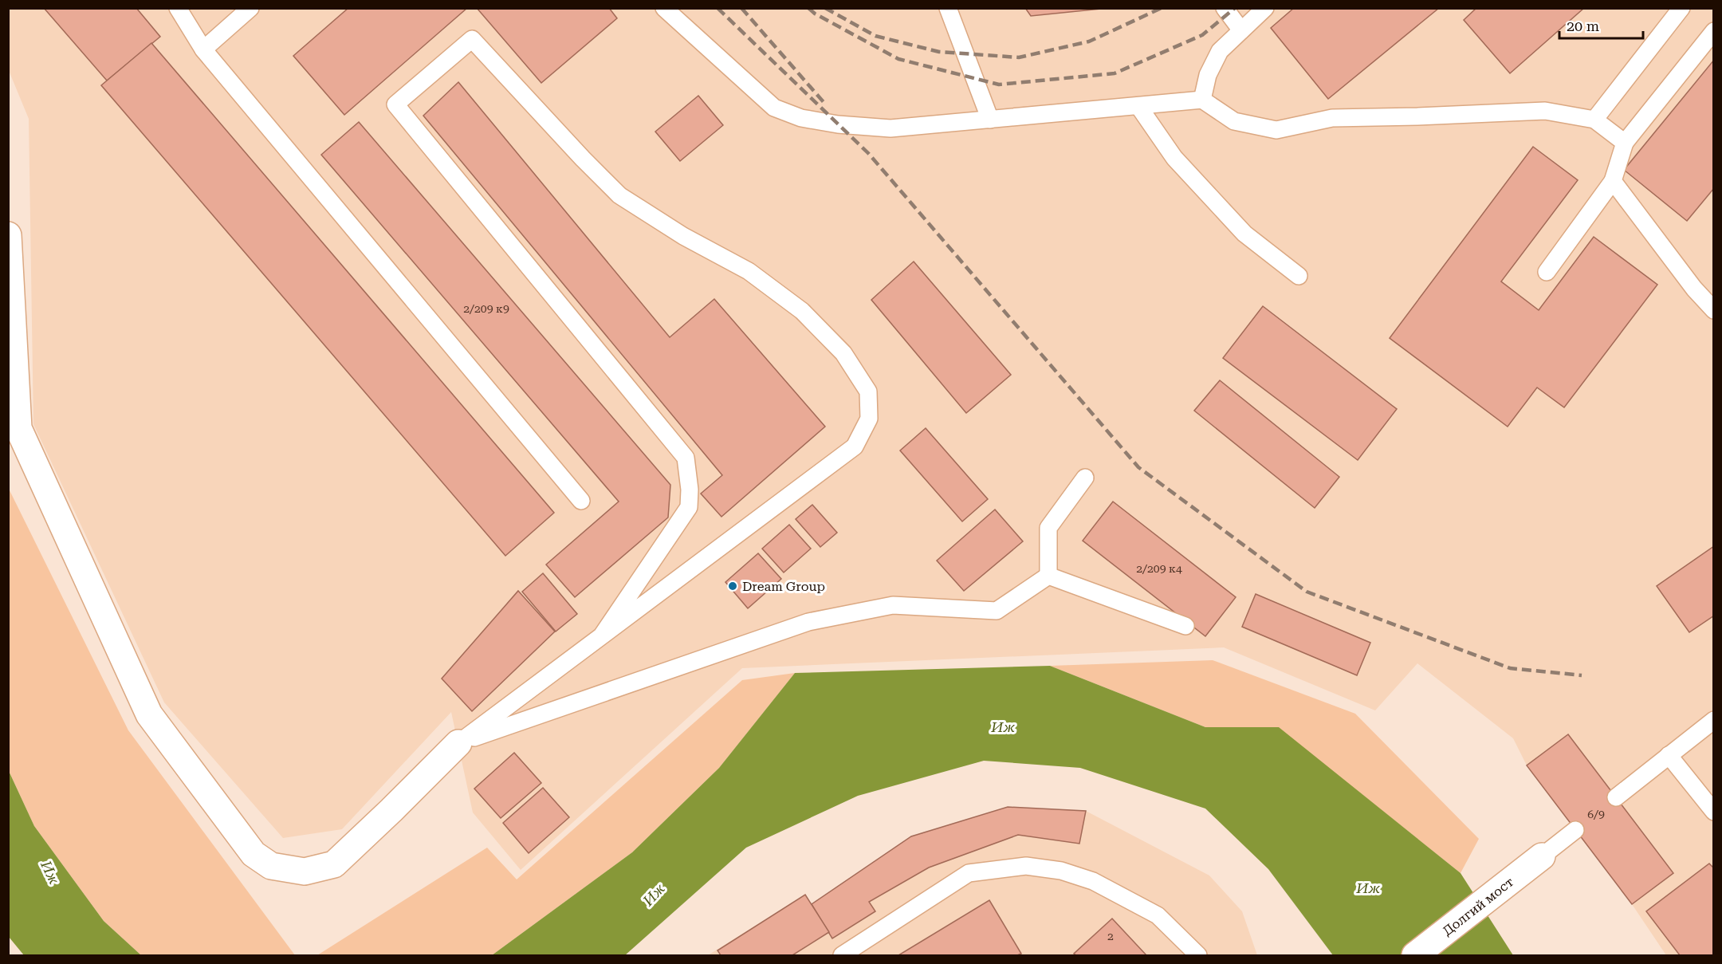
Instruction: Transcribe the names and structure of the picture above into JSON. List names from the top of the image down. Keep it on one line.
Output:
{"streets":{"street":["Долгий мост"]},"water":["Иж"],"places":["Dream Group"],"house_numbers":["2/209 к9","2/209 к4","6/9","2"],"scale_bar":"20 m"}
